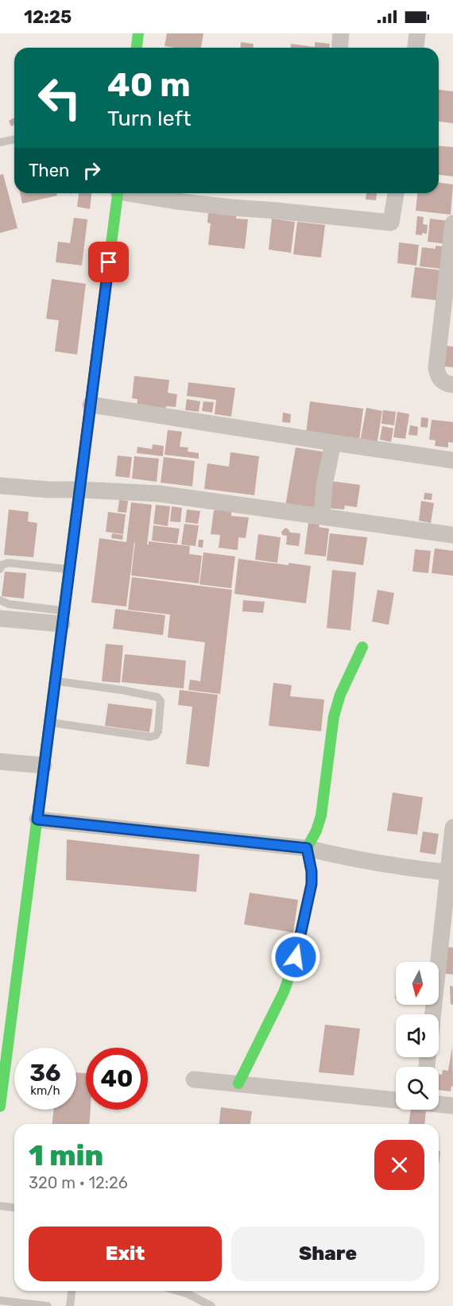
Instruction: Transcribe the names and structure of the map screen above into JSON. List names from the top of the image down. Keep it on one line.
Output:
{"north":"bottom","page":{"status":"12:25","turn":["40 m","Turn left"],"then":"Then","speed":"36 km/h","limit":"40","heading":["1 min","320 m · 12:26"],"buttons":["Exit","Share"]}}
